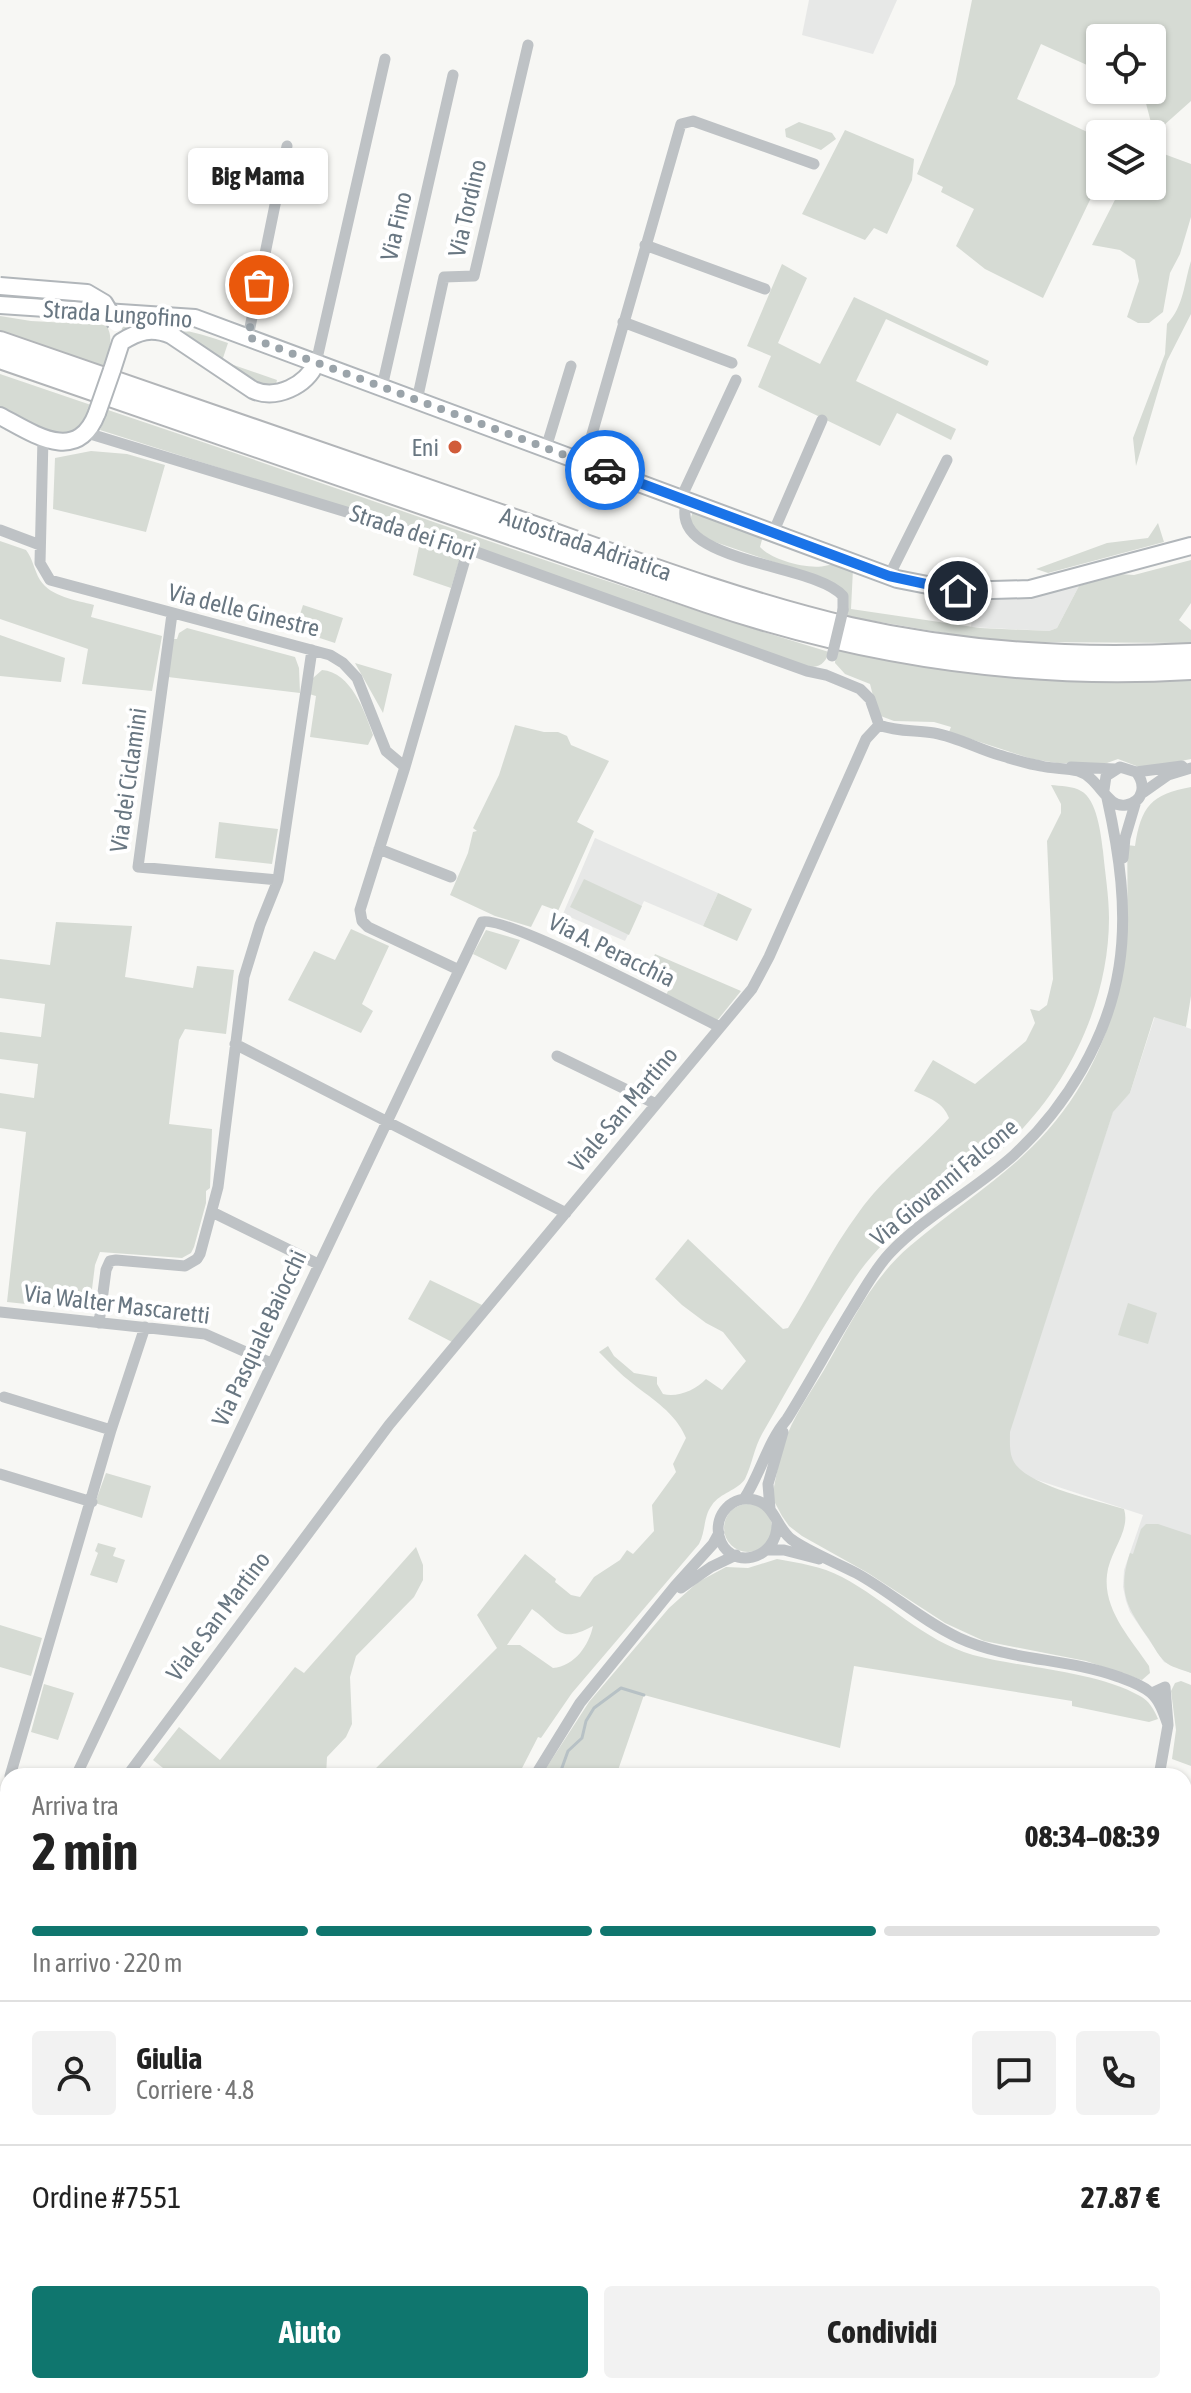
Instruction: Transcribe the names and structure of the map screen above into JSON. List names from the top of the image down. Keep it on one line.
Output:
{"streets":{"highway":["Autostrada Adriatica"],"main road":["Strada Lungofino","Strada dei Fiori"],"street":["Via Tordino","Via Fino","Via delle Ginestre","Via dei Ciclamini","Via A. Peracchia","Viale San Martino","Via Giovanni Falcone","Via Walter Mascaretti","Via Pasquale Baiocchi"]},"crossings":[["Via Tordino","Strada Lungofino"],["Via Fino","Strada Lungofino"],["Strada dei Fiori","Via delle Ginestre"],["Via delle Ginestre","Via dei Ciclamini"],["Via A. Peracchia","Viale San Martino"],["Via A. Peracchia","Via Pasquale Baiocchi"],["Via Walter Mascaretti","Via Pasquale Baiocchi"]],"places":["Big Mama","Eni"],"page":{"bubble":"Big Mama","heading":["2 min","Arriva tra","08:34–08:39"],"panel":["Giulia","Corriere · 4.8","Ordine #7551","27.87 €"],"bar":"In arrivo · 220 m","buttons":["Aiuto","Condividi"]}}
